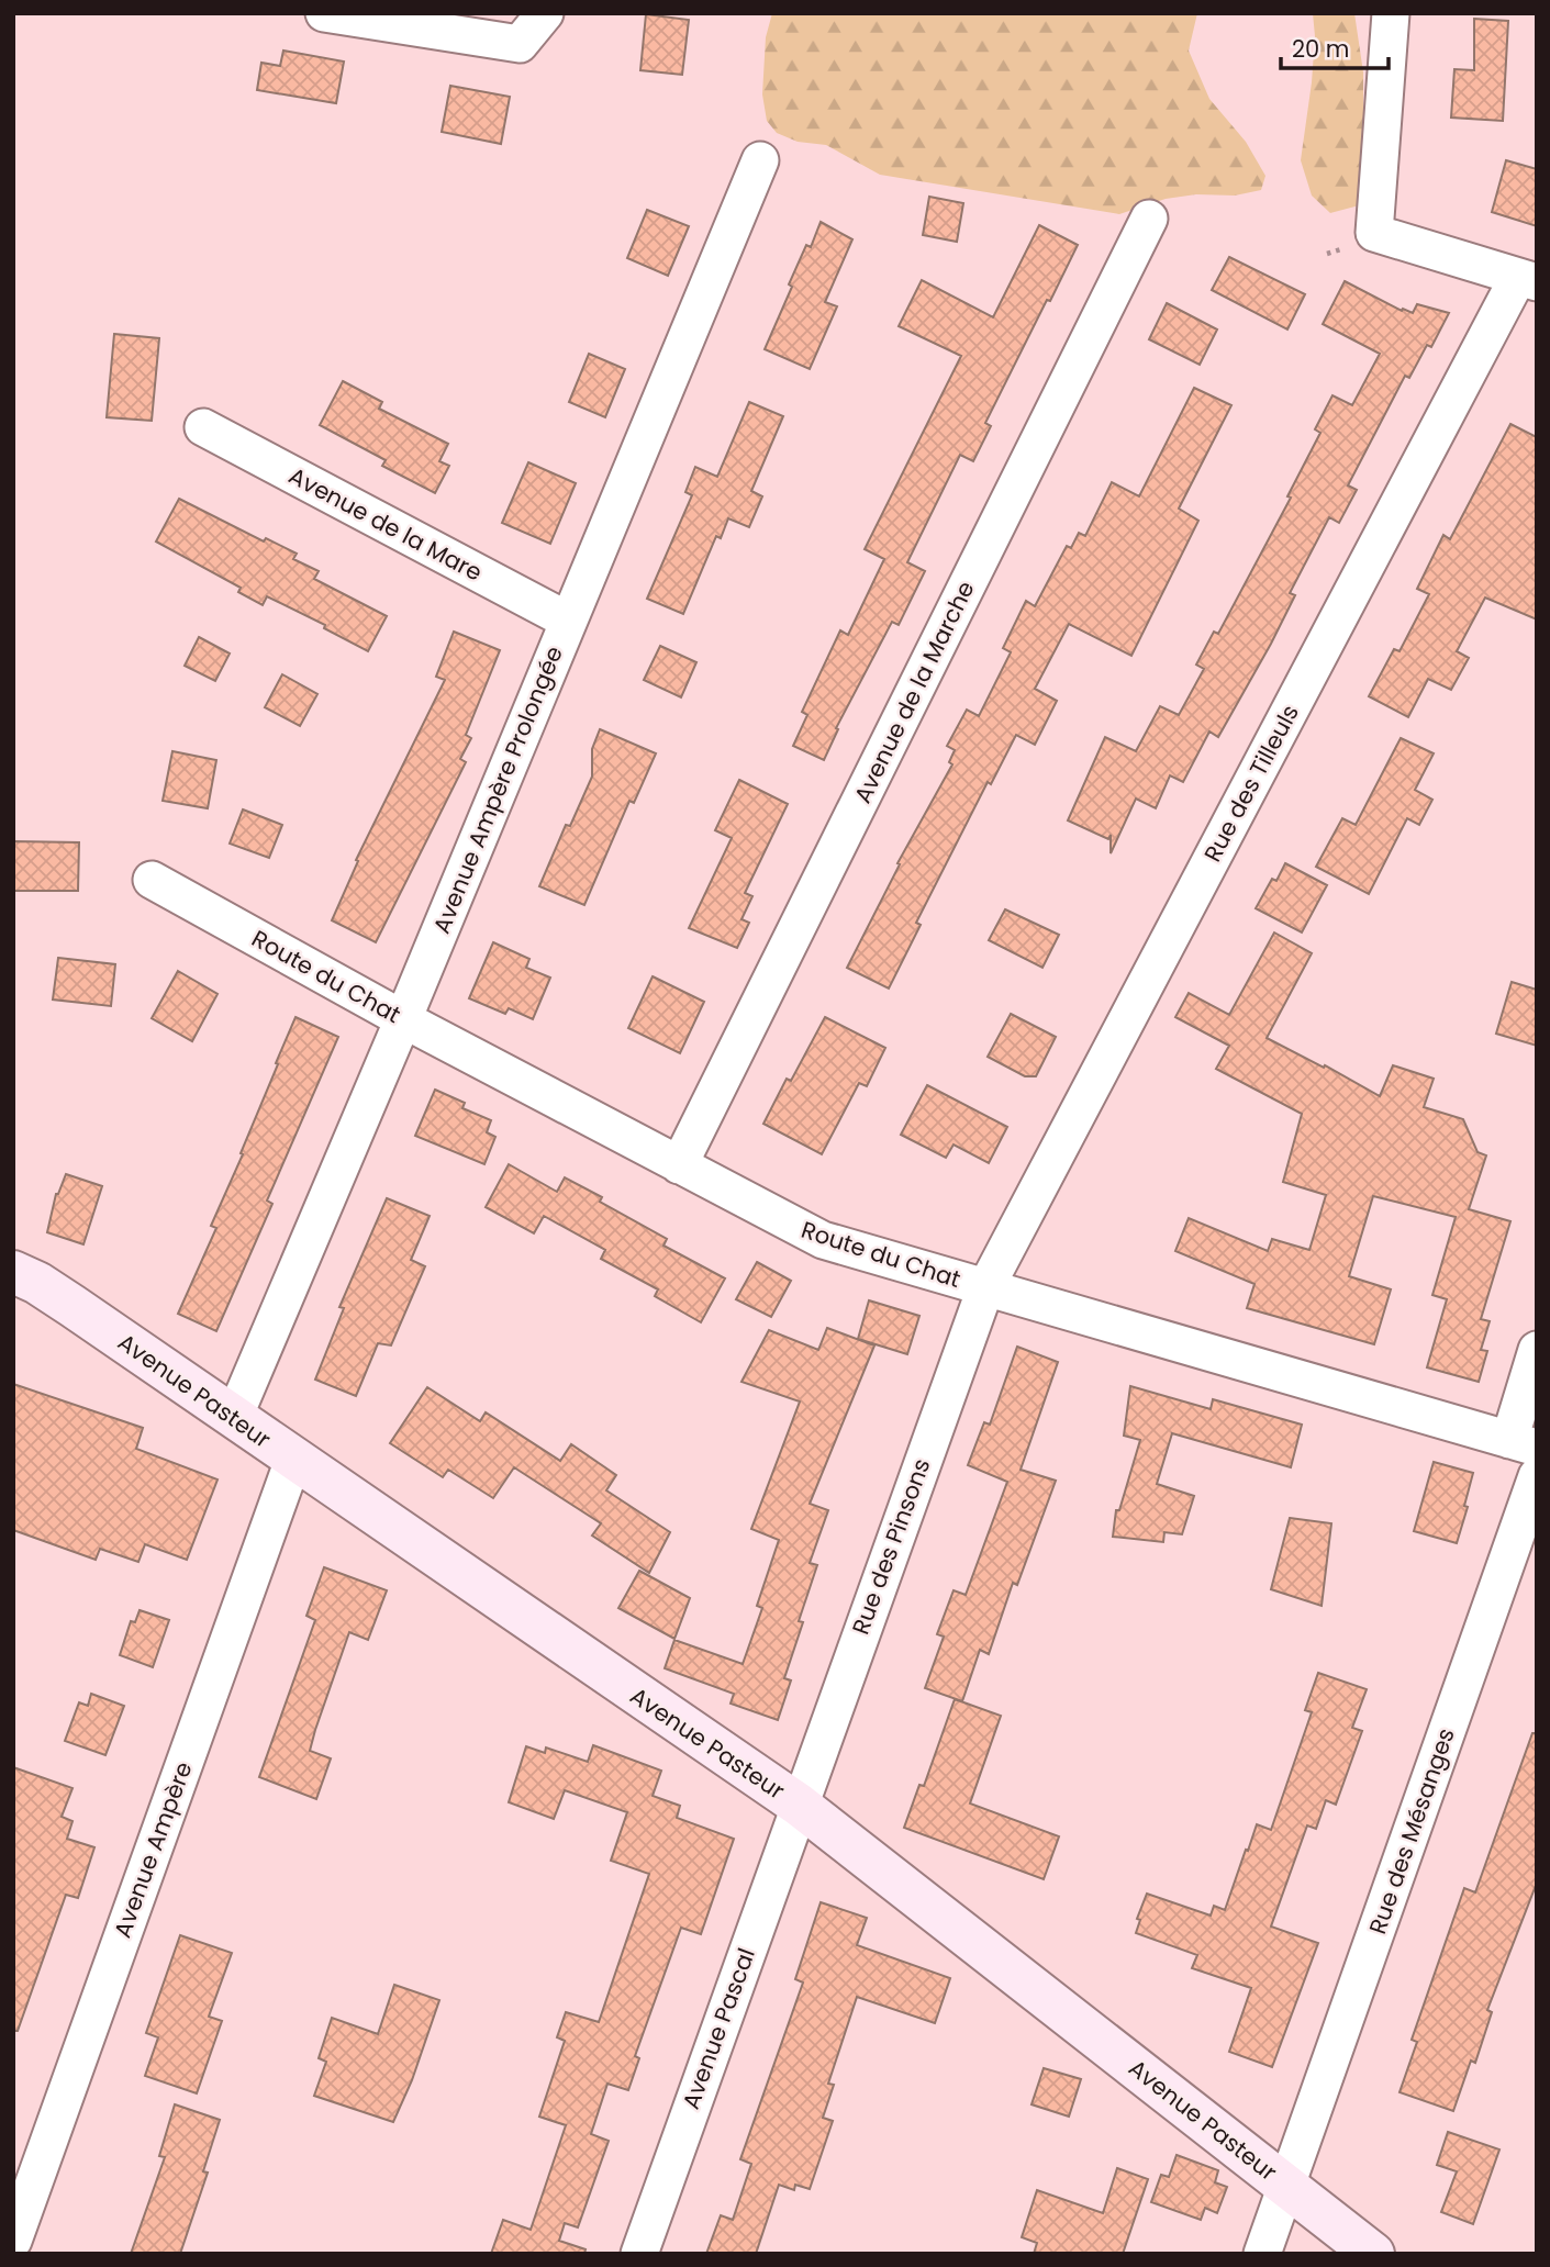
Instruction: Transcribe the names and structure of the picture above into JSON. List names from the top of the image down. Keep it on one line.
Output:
{"streets":{"street":["Avenue de la Mare","Avenue de la Marche","Rue des Tilleuls","Avenue Ampère Prolongée","Route du Chat","Avenue Pasteur","Rue des Pinsons","Rue des Mésanges","Avenue Ampère","Avenue Pascal"]},"crossings":[["Avenue de la Mare","Avenue Ampère Prolongée"],["Avenue de la Marche","Route du Chat"],["Rue des Tilleuls","Route du Chat"],["Rue des Tilleuls","Rue des Pinsons"],["Avenue Ampère Prolongée","Route du Chat"],["Avenue Ampère Prolongée","Avenue Pasteur"],["Route du Chat","Rue des Pinsons"],["Avenue Pasteur","Rue des Pinsons"],["Avenue Pasteur","Rue des Mésanges"],["Avenue Pasteur","Avenue Ampère"],["Avenue Pasteur","Avenue Pascal"],["Rue des Pinsons","Avenue Pascal"]],"scale_bar":"20 m"}
